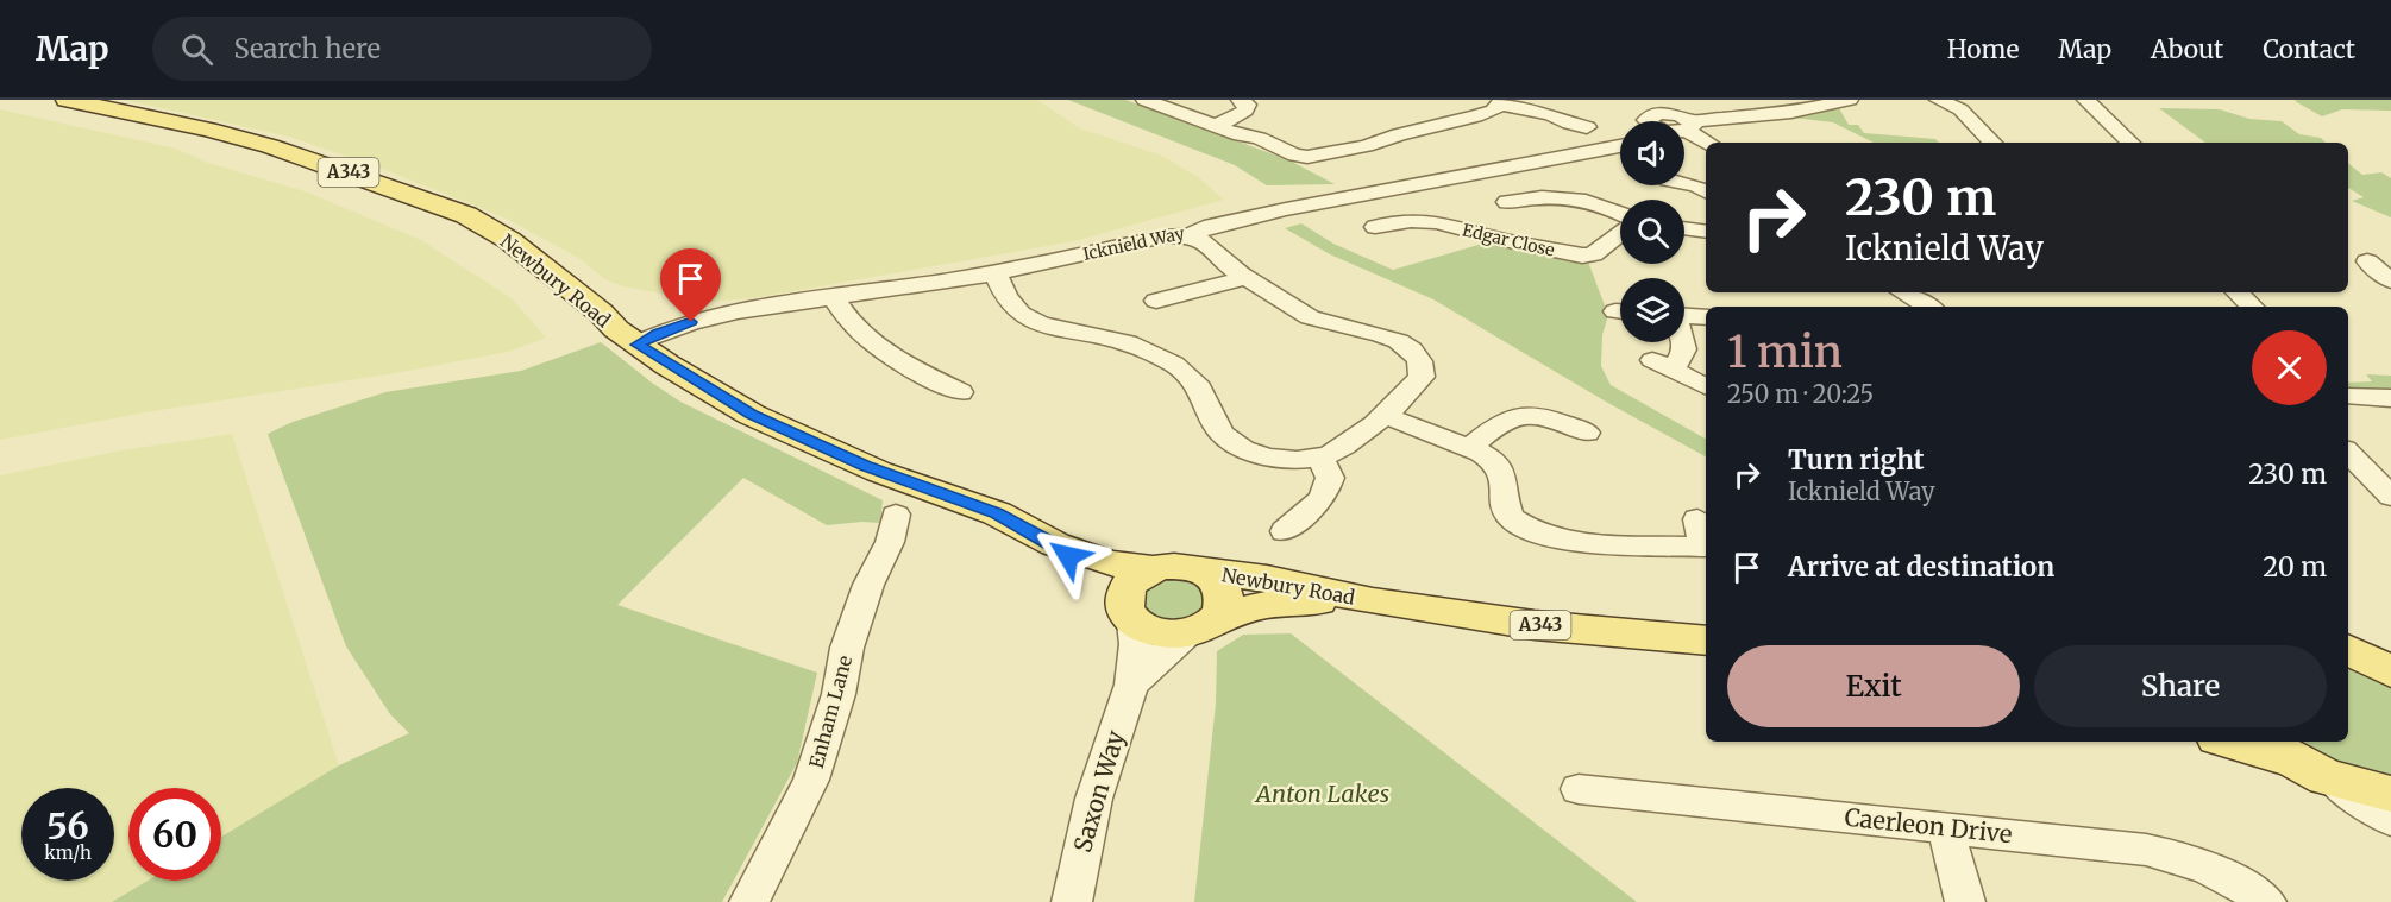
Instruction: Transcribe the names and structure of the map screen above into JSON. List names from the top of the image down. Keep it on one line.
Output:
{"streets":{"main road":["A343","Newbury Road"],"street":["Edgar Close","Icknield Way","Enham Lane","Saxon Way","Caerleon Drive"]},"crossings":[["A343","Newbury Road"],["A343","Saxon Way"],["Icknield Way","Newbury Road"],["Newbury Road","Saxon Way"]],"parks":["Anton Lakes"],"page":{"header":"Map","search":"Search here","nav":["Home","Map","About","Contact"],"turn":["230 m","Icknield Way"],"heading":["1 min","250 m · 20:25"],"list":[{"name":"Turn right","note":"Icknield Way","value":"230 m"},{"name":"Arrive at destination","value":"20 m"}],"buttons":["Exit","Share"],"speed":"56 km/h","limit":"60"}}
